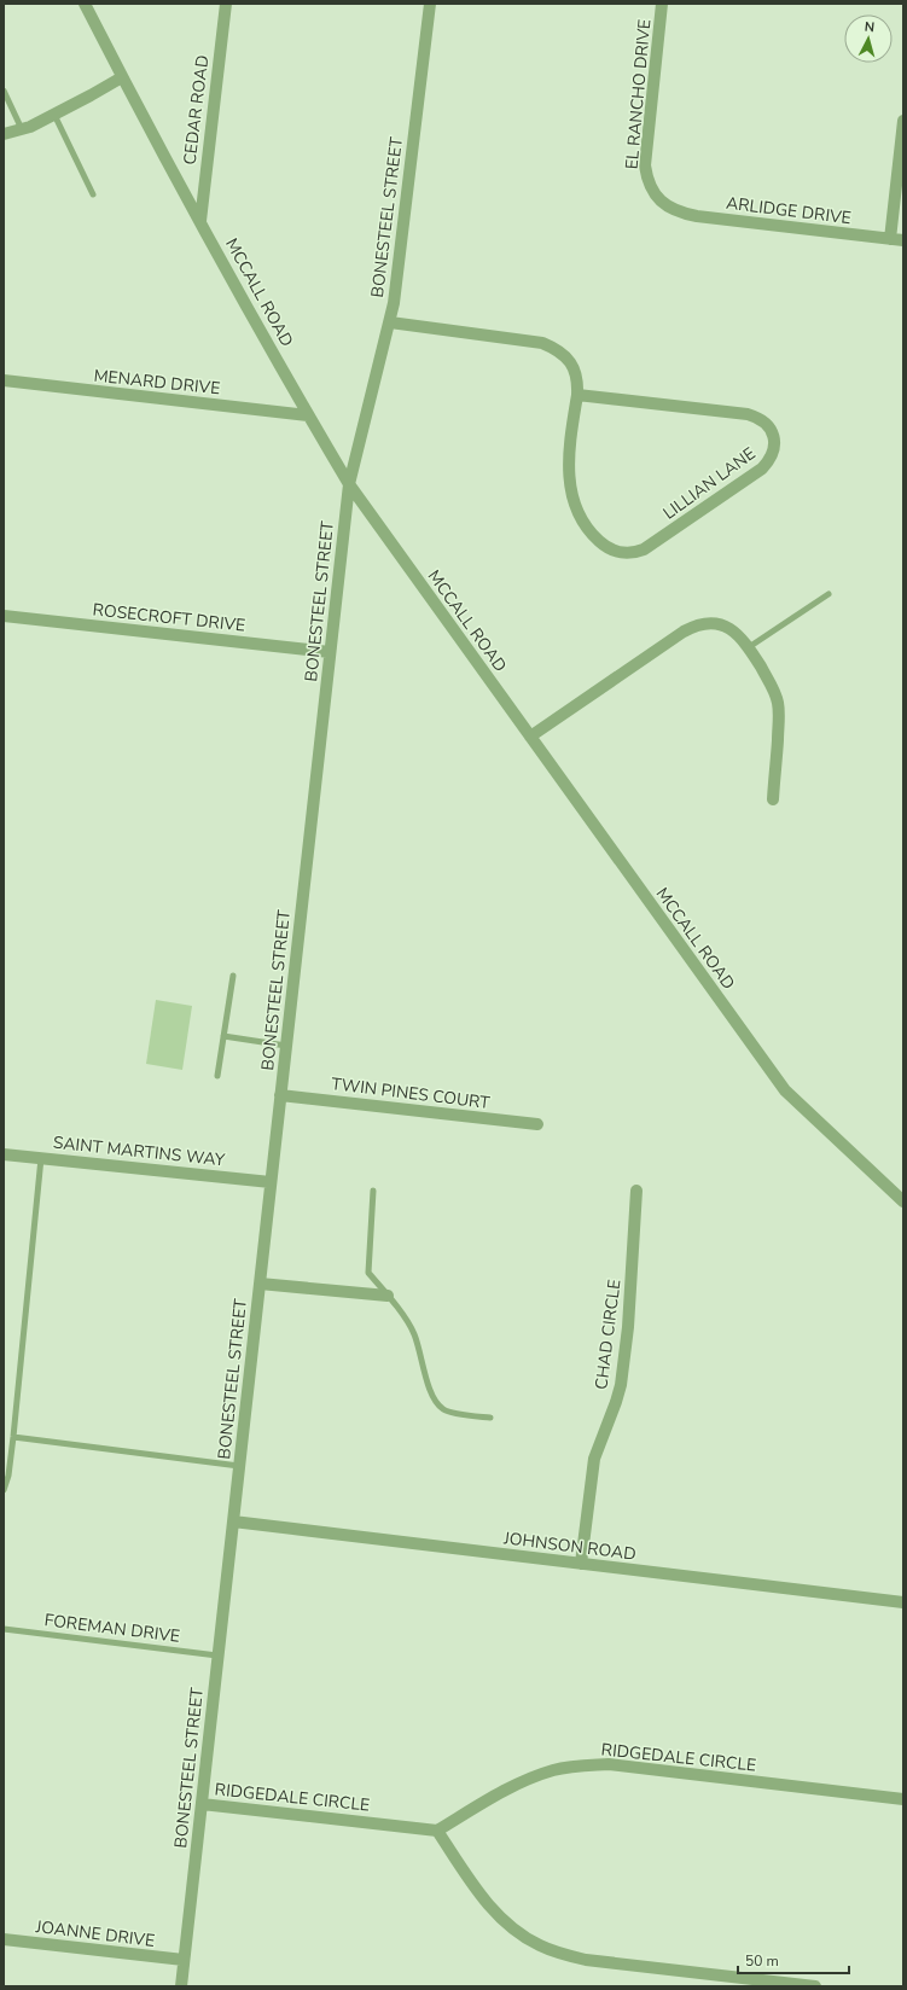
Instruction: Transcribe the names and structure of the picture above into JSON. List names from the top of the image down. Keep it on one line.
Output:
{"streets":{"street":["EL RANCHO DRIVE","CEDAR ROAD","ARLIDGE DRIVE","BONESTEEL STREET","MCCALL ROAD","MENARD DRIVE","LILLIAN LANE","ROSECROFT DRIVE","TWIN PINES COURT","SAINT MARTINS WAY","CHAD CIRCLE","JOHNSON ROAD","RIDGEDALE CIRCLE","JOANNE DRIVE"],"lane":["FOREMAN DRIVE"]},"crossings":[["EL RANCHO DRIVE","ARLIDGE DRIVE"],["CEDAR ROAD","MCCALL ROAD"],["BONESTEEL STREET","MCCALL ROAD"],["BONESTEEL STREET","LILLIAN LANE"],["BONESTEEL STREET","ROSECROFT DRIVE"],["BONESTEEL STREET","TWIN PINES COURT"],["BONESTEEL STREET","SAINT MARTINS WAY"],["BONESTEEL STREET","JOHNSON ROAD"],["BONESTEEL STREET","FOREMAN DRIVE"],["BONESTEEL STREET","RIDGEDALE CIRCLE"],["BONESTEEL STREET","JOANNE DRIVE"],["MCCALL ROAD","MENARD DRIVE"],["CHAD CIRCLE","JOHNSON ROAD"]],"scale_bar":"50 m","north":"top"}
